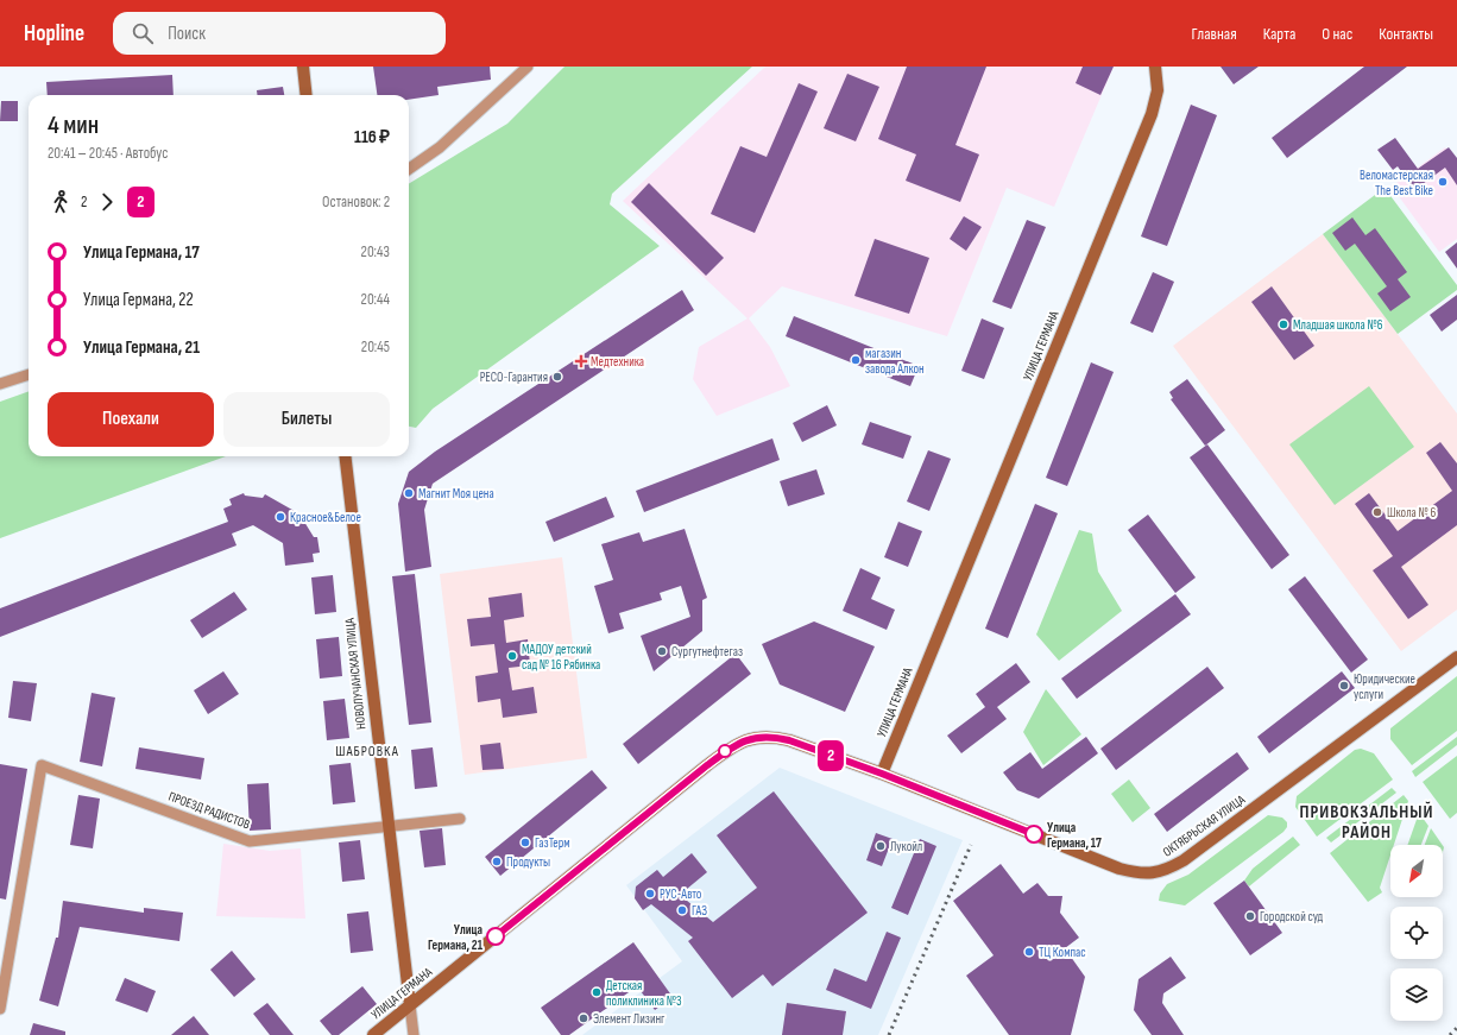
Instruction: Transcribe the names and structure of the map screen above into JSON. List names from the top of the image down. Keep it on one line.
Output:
{"streets":{"street":["УЛИЦА ГЕРМАНА","НОВОЛУЧАНСКАЯ УЛИЦА","ПРОЕЗД РАДИСТОВ","ОКТЯБРЬСКАЯ УЛИЦА"]},"crossings":[["УЛИЦА ГЕРМАНА","НОВОЛУЧАНСКАЯ УЛИЦА"],["УЛИЦА ГЕРМАНА","ОКТЯБРЬСКАЯ УЛИЦА"],["НОВОЛУЧАНСКАЯ УЛИЦА","ПРОЕЗД РАДИСТОВ"]],"districts":["ШАБРОВКА","ПРИВОКЗАЛЬНЫЙ РАЙОН"],"places":{"other":["Веломастерская The Best Bike","Младшая школа №6","магазин завода Алкон","РЕСО-Гарантия","Магнит Моя цена","Школа № 6","Красное&Белое","Сургутнефтегаз","МАДОУ детский сад № 16 Рябинка","Юридические услуги","Улица Германа, 17","ГазТерм","Лукойл","Продукты","РУС-Авто","ГАЗ","Городской суд","Улица Германа, 21","ТЦ Компас","Детская поликлиника №3","Элемент Лизинг"],"health":["Медтехника"]},"lines":["bus line 2"],"north":"bottom left","page":{"header":"Hopline","search":"Поиск","nav":["Главная","Карта","О нас","Контакты"],"on_map":"2","heading":["4 мин","20:41 – 20:45 · Автобус","116 ₽"],"legs":["2","2","Остановок: 2"],"list":[{"name":"Улица Германа, 17","value":"20:43"},{"name":"Улица Германа, 22","value":"20:44"},{"name":"Улица Германа, 21","value":"20:45"}],"buttons":["Поехали","Билеты"]}}
